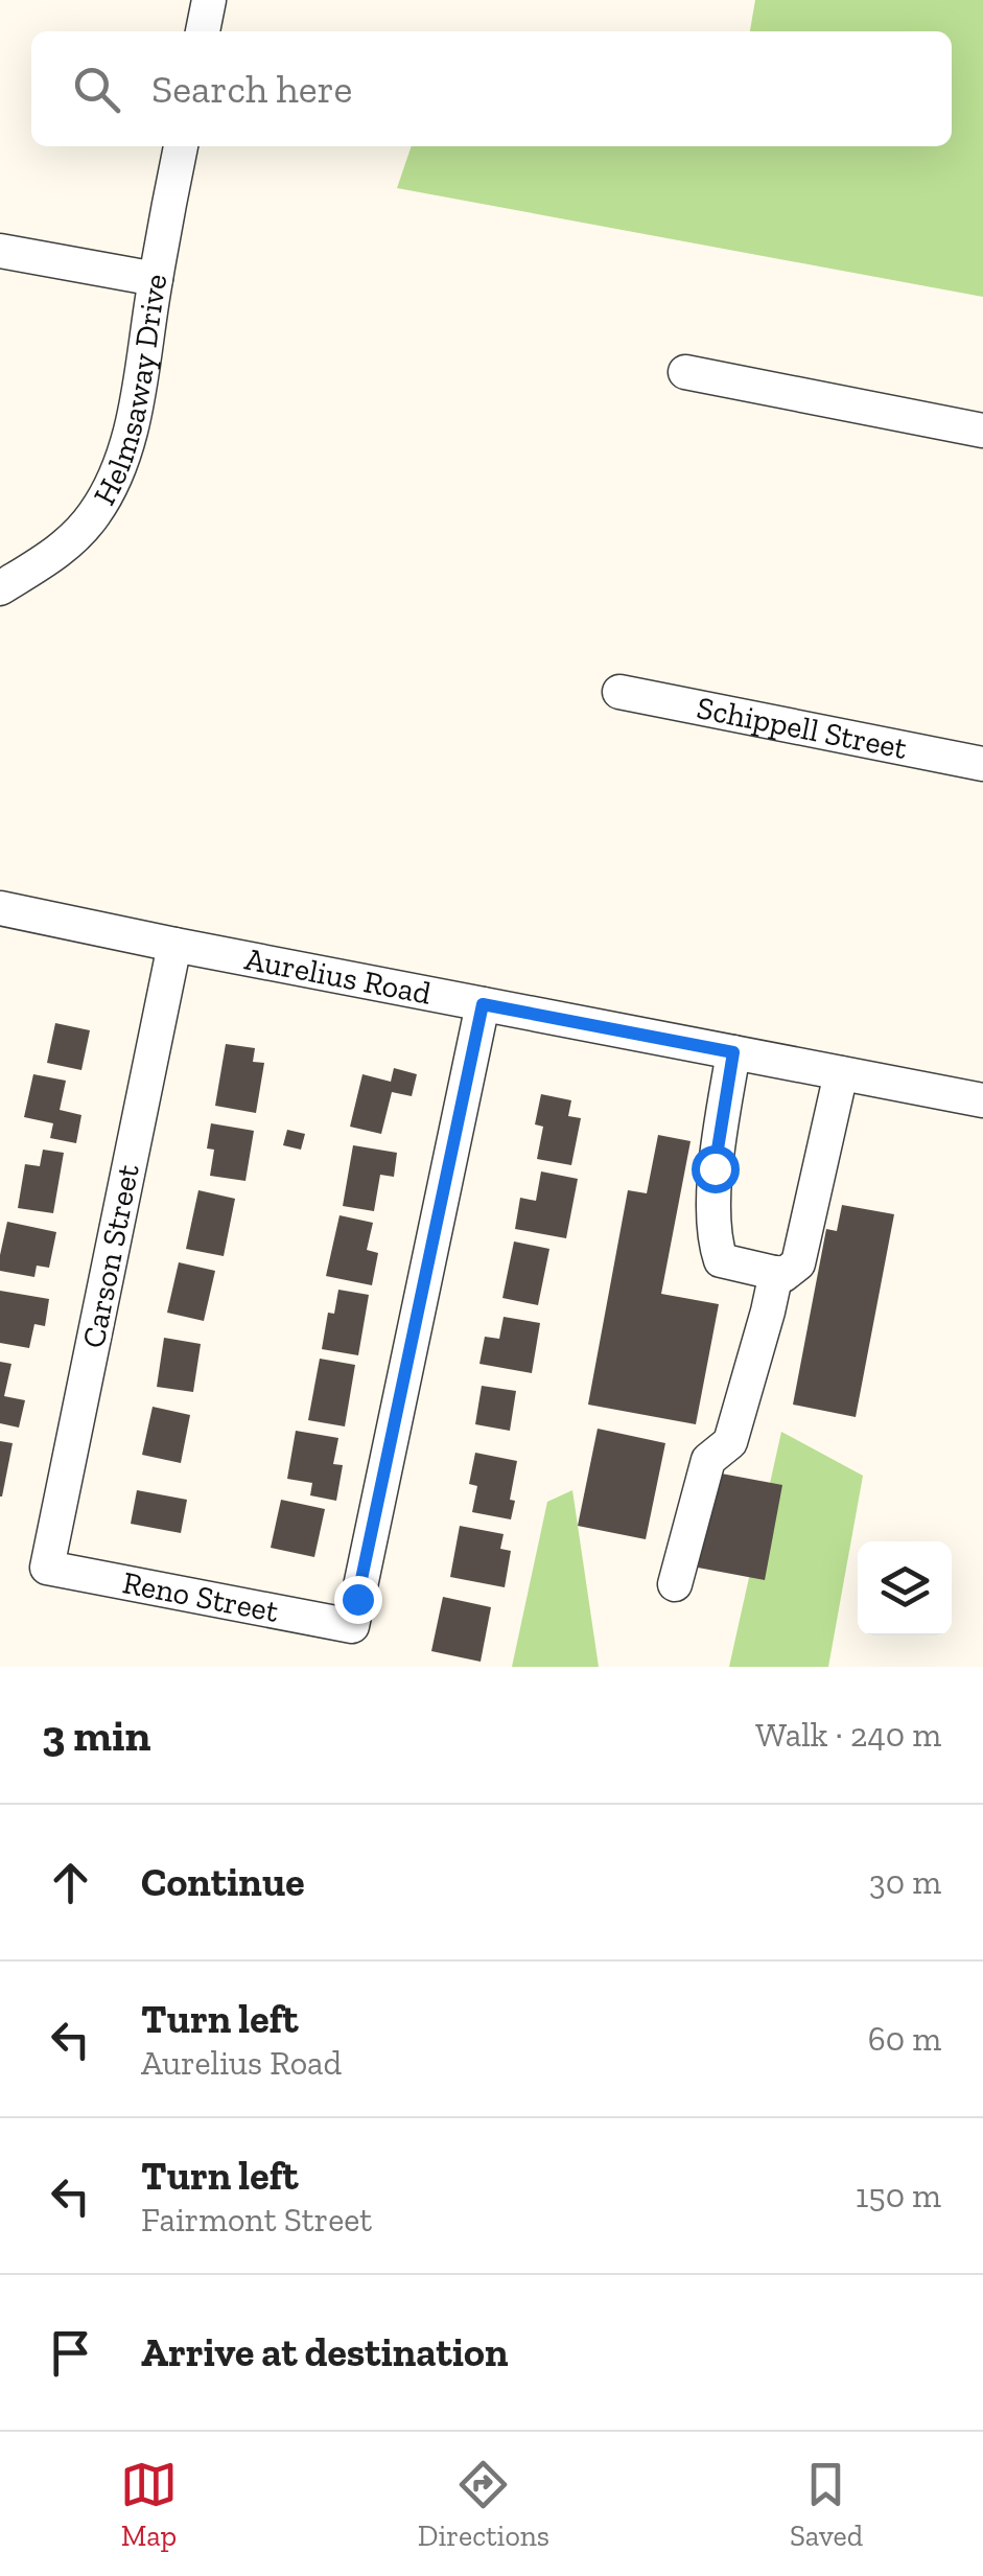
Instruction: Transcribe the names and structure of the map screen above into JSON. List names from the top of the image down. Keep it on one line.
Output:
{"streets":{"street":["Helmsaway Drive","Schippell Street","Aurelius Road","Carson Street","Reno Street"]},"crossings":[["Aurelius Road","Carson Street"],["Aurelius Road","Reno Street"],["Carson Street","Reno Street"]],"page":{"search":"Search here","heading":["3 min","Walk · 240 m"],"list":[["Continue","30 m"],["Turn left","Aurelius Road","60 m"],["Turn left","Fairmont Street","150 m"],"Arrive at destination"],"nav":["Map","Directions","Saved"]}}
